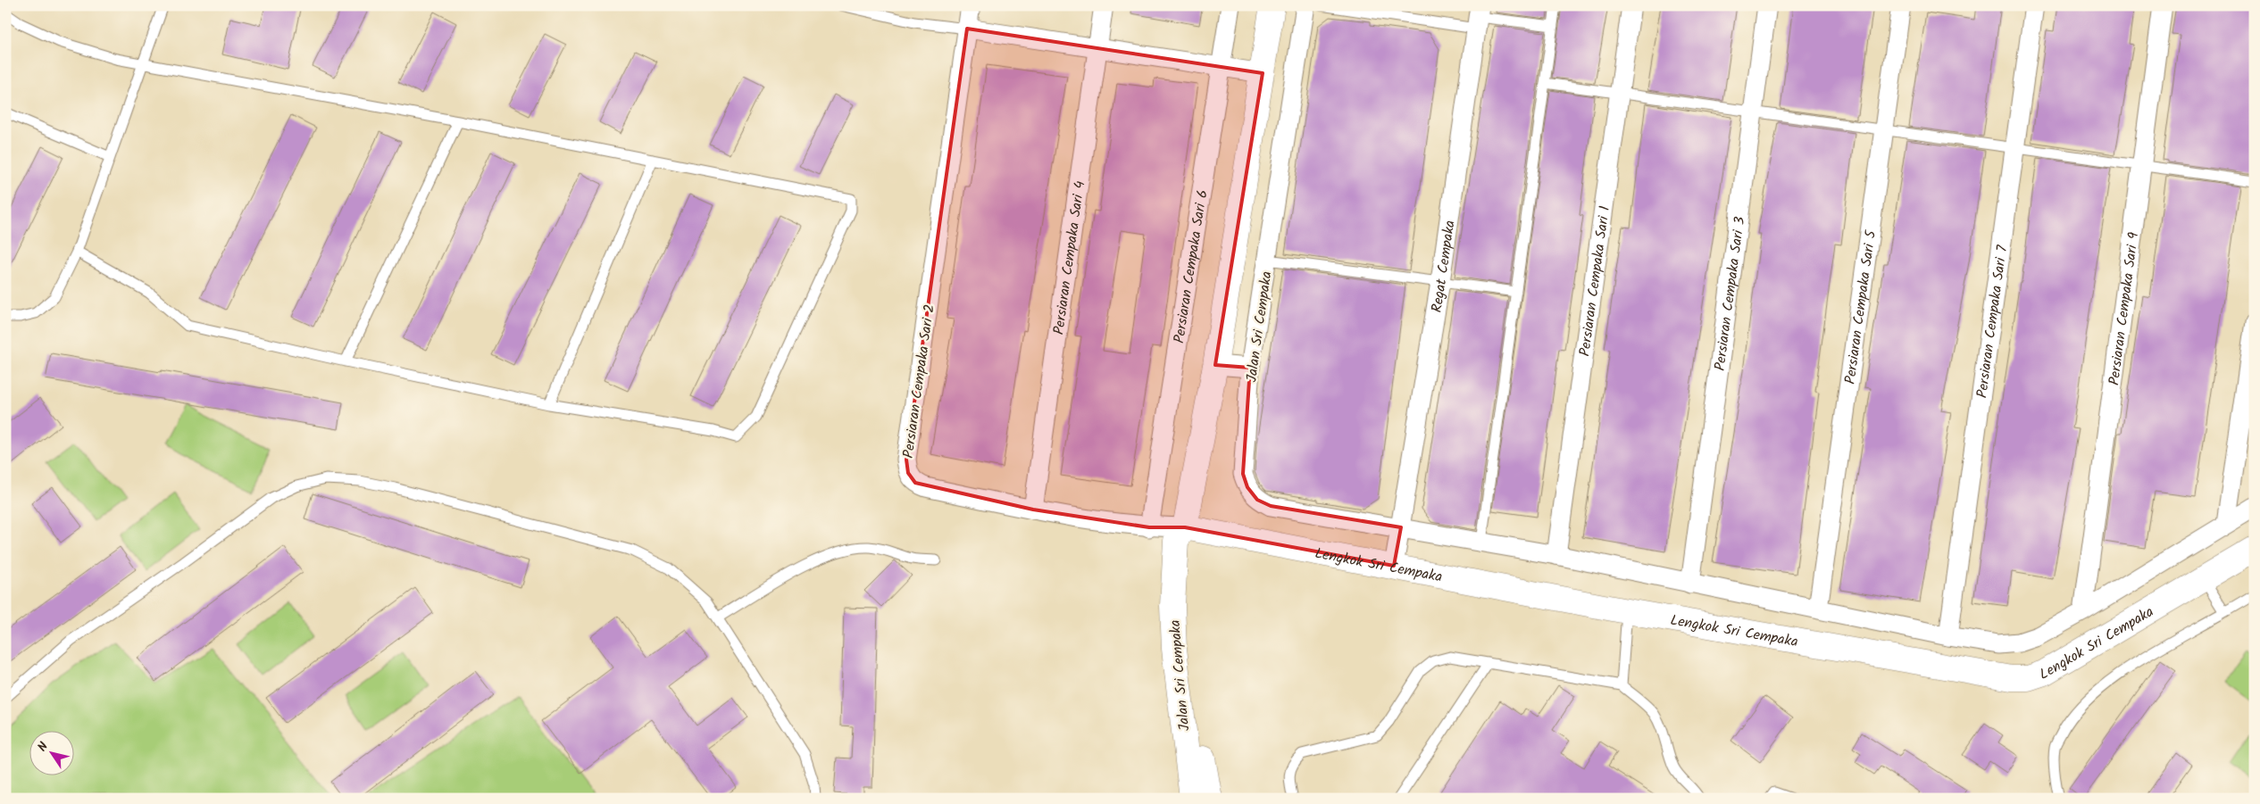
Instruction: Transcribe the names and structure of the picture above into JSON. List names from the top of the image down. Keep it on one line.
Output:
{"streets":{"street":["Persiaran Cempaka Sari 4","Persiaran Cempaka Sari 6","Regat Cempaka","Persiaran Cempaka Sari 1","Persiaran Cempaka Sari 3","Persiaran Cempaka Sari 5","Persiaran Cempaka Sari 9","Persiaran Cempaka Sari 7","Jalan Sri Cempaka","Persiaran Cempaka Sari 2","Lengkok Sri Cempaka"]},"crossings":[["Persiaran Cempaka Sari 4","Persiaran Cempaka Sari 2"],["Persiaran Cempaka Sari 6","Persiaran Cempaka Sari 2"],["Regat Cempaka","Jalan Sri Cempaka"],["Regat Cempaka","Lengkok Sri Cempaka"],["Jalan Sri Cempaka","Persiaran Cempaka Sari 2"],["Jalan Sri Cempaka","Lengkok Sri Cempaka"],["Persiaran Cempaka Sari 2","Lengkok Sri Cempaka"]],"north":"top left"}
